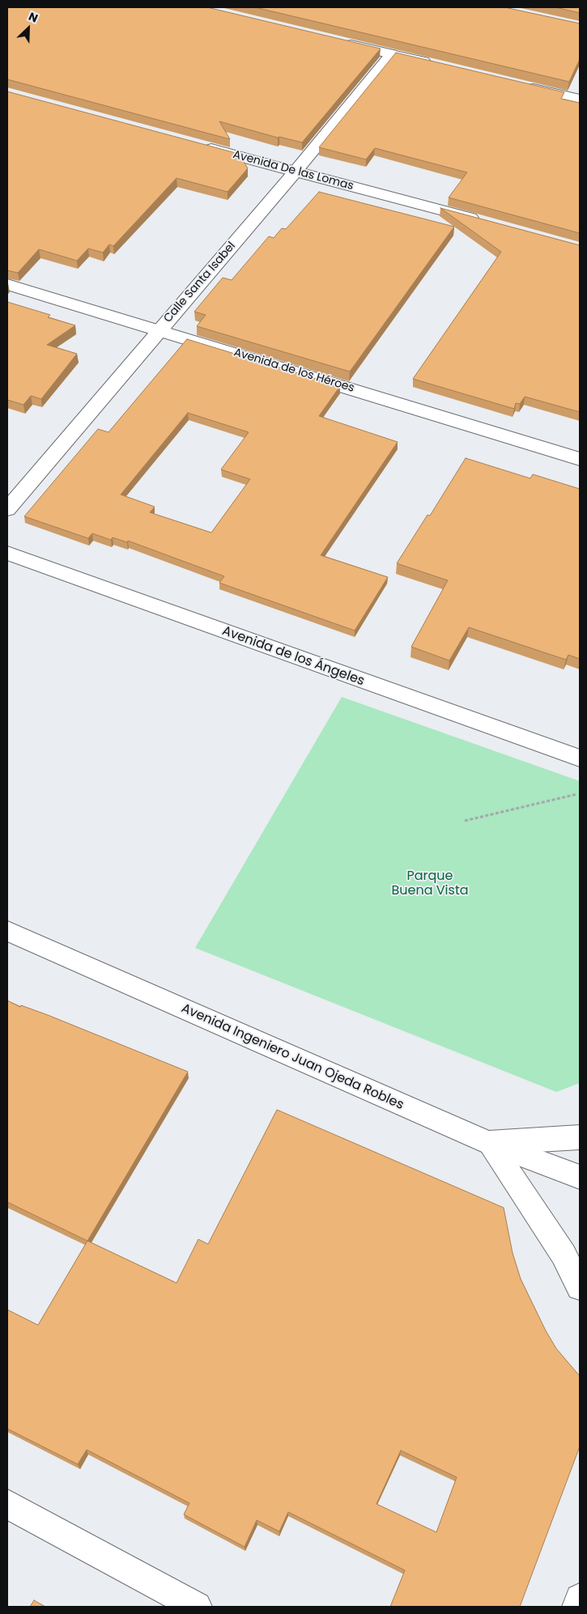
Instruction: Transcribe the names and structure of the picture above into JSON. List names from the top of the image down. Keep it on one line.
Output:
{"streets":{"street":["Avenida De las Lomas","Calle Santa Isabel","Avenida de los Héroes","Avenida de los Ángeles","Avenida Ingeniero Juan Ojeda Robles"]},"crossings":[["Avenida De las Lomas","Calle Santa Isabel"],["Calle Santa Isabel","Avenida de los Héroes"]],"parks":["Parque Buena Vista"],"north":"top right"}
